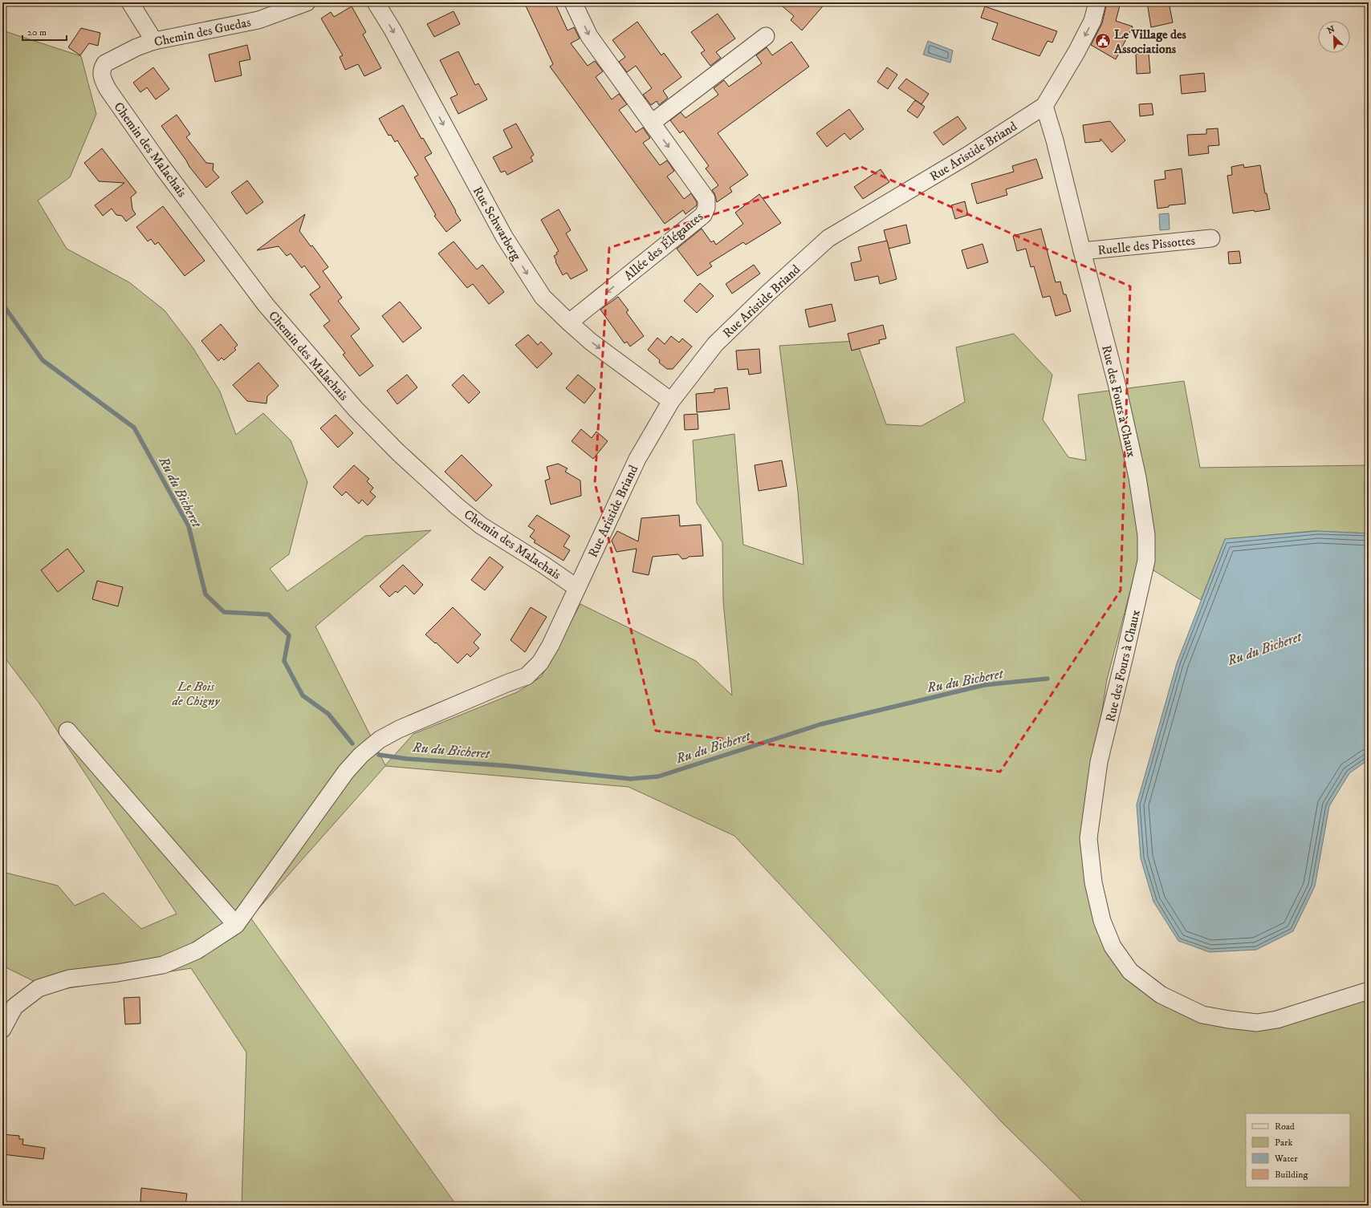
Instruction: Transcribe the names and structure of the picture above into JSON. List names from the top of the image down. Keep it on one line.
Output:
{"streets":{"street":["Chemin des Guedas","Chemin des Malachais","Rue Aristide Briand","Rue Schwarberg","Ruelle des Pissottes","Allée des Élégantes","Rue des Fours à Chaux"]},"crossings":[["Chemin des Guedas","Chemin des Malachais"],["Chemin des Malachais","Rue Aristide Briand"],["Rue Aristide Briand","Rue Schwarberg"],["Rue Aristide Briand","Rue des Fours à Chaux"],["Rue Schwarberg","Allée des Élégantes"],["Ruelle des Pissottes","Rue des Fours à Chaux"]],"one_way":["Rue Schwarberg"],"water":["Ru du Bicheret"],"parks":["Le Bois de Chigny"],"places":{"public building":["Le Village des Associations"]},"legend":["Road","Park","Water","Building"],"scale_bar":"20 m","north":"top left"}
